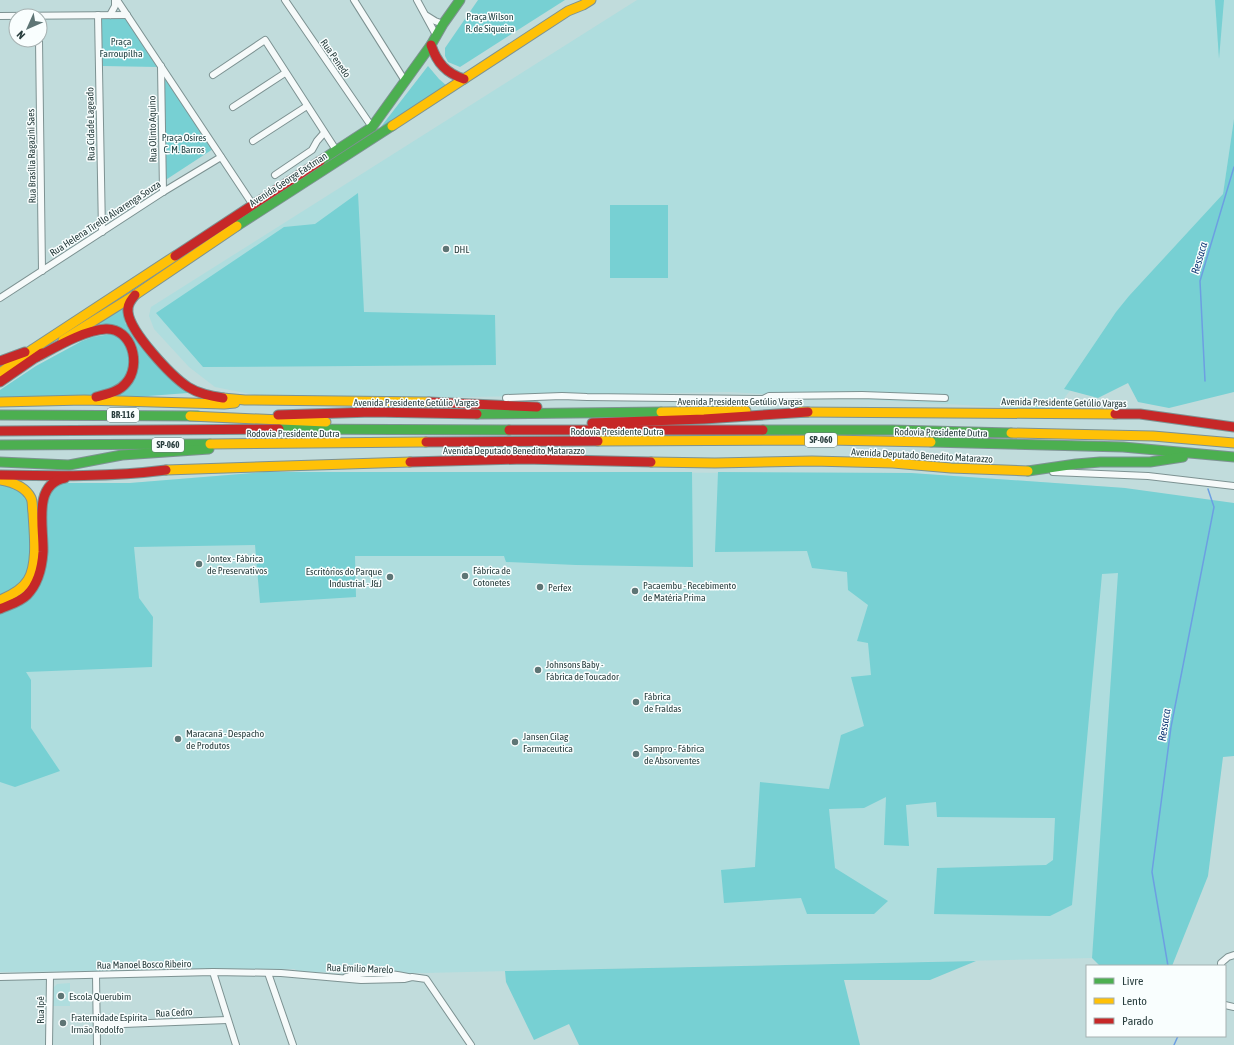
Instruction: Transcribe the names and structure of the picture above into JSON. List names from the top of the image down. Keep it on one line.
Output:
{"streets":{"main road":["Avenida George Eastman","Avenida Presidente Getúlio Vargas","BR-116","Rodovia Presidente Dutra","SP-060","Avenida Deputado Benedito Matarazzo"],"street":["Rua Penedo","Rua Cidade Lageado","Rua Olinto Aquino","Rua Brasília Ragazini Saes","Rua Helena Tirello Alvarenga Souza","Rua Manoel Bosco Ribeiro","Rua Emilio Marelo","Rua Ipê","Rua Cedro"]},"crossings":[["Rua Penedo","Avenida George Eastman"],["Rua Cidade Lageado","Rua Helena Tirello Alvarenga Souza"],["Rua Olinto Aquino","Rua Helena Tirello Alvarenga Souza"],["Rua Brasília Ragazini Saes","Rua Helena Tirello Alvarenga Souza"],["Avenida Presidente Getúlio Vargas","Rodovia Presidente Dutra"],["Rodovia Presidente Dutra","Avenida Deputado Benedito Matarazzo"],["Rua Manoel Bosco Ribeiro","Rua Emilio Marelo"],["Rua Manoel Bosco Ribeiro","Rua Ipê"]],"water":["Ressaca"],"parks":["Praça Wilson R. de Siqueira","Praça Farroupilha","Praça Osires C. M. Barros"],"places":["DHL","Jontex - Fábrica de Preservativos","Fábrica de Cotonetes","Escritórios do Parque Industrial - J&J","Perfex","Pacaembu - Recebimento de Matéria Prima","Johnsons Baby - Fábrica de Toucador","Fábrica de Fraldas","Maracanã - Despacho de Produtos","Jansen Cilag Farmaceutica","Sampro - Fábrica de Absorventes","Escola Querubim","Fraternidade Espírita Irmão Rodolfo"],"legend":["Livre","Lento","Parado"],"north":"bottom left"}
